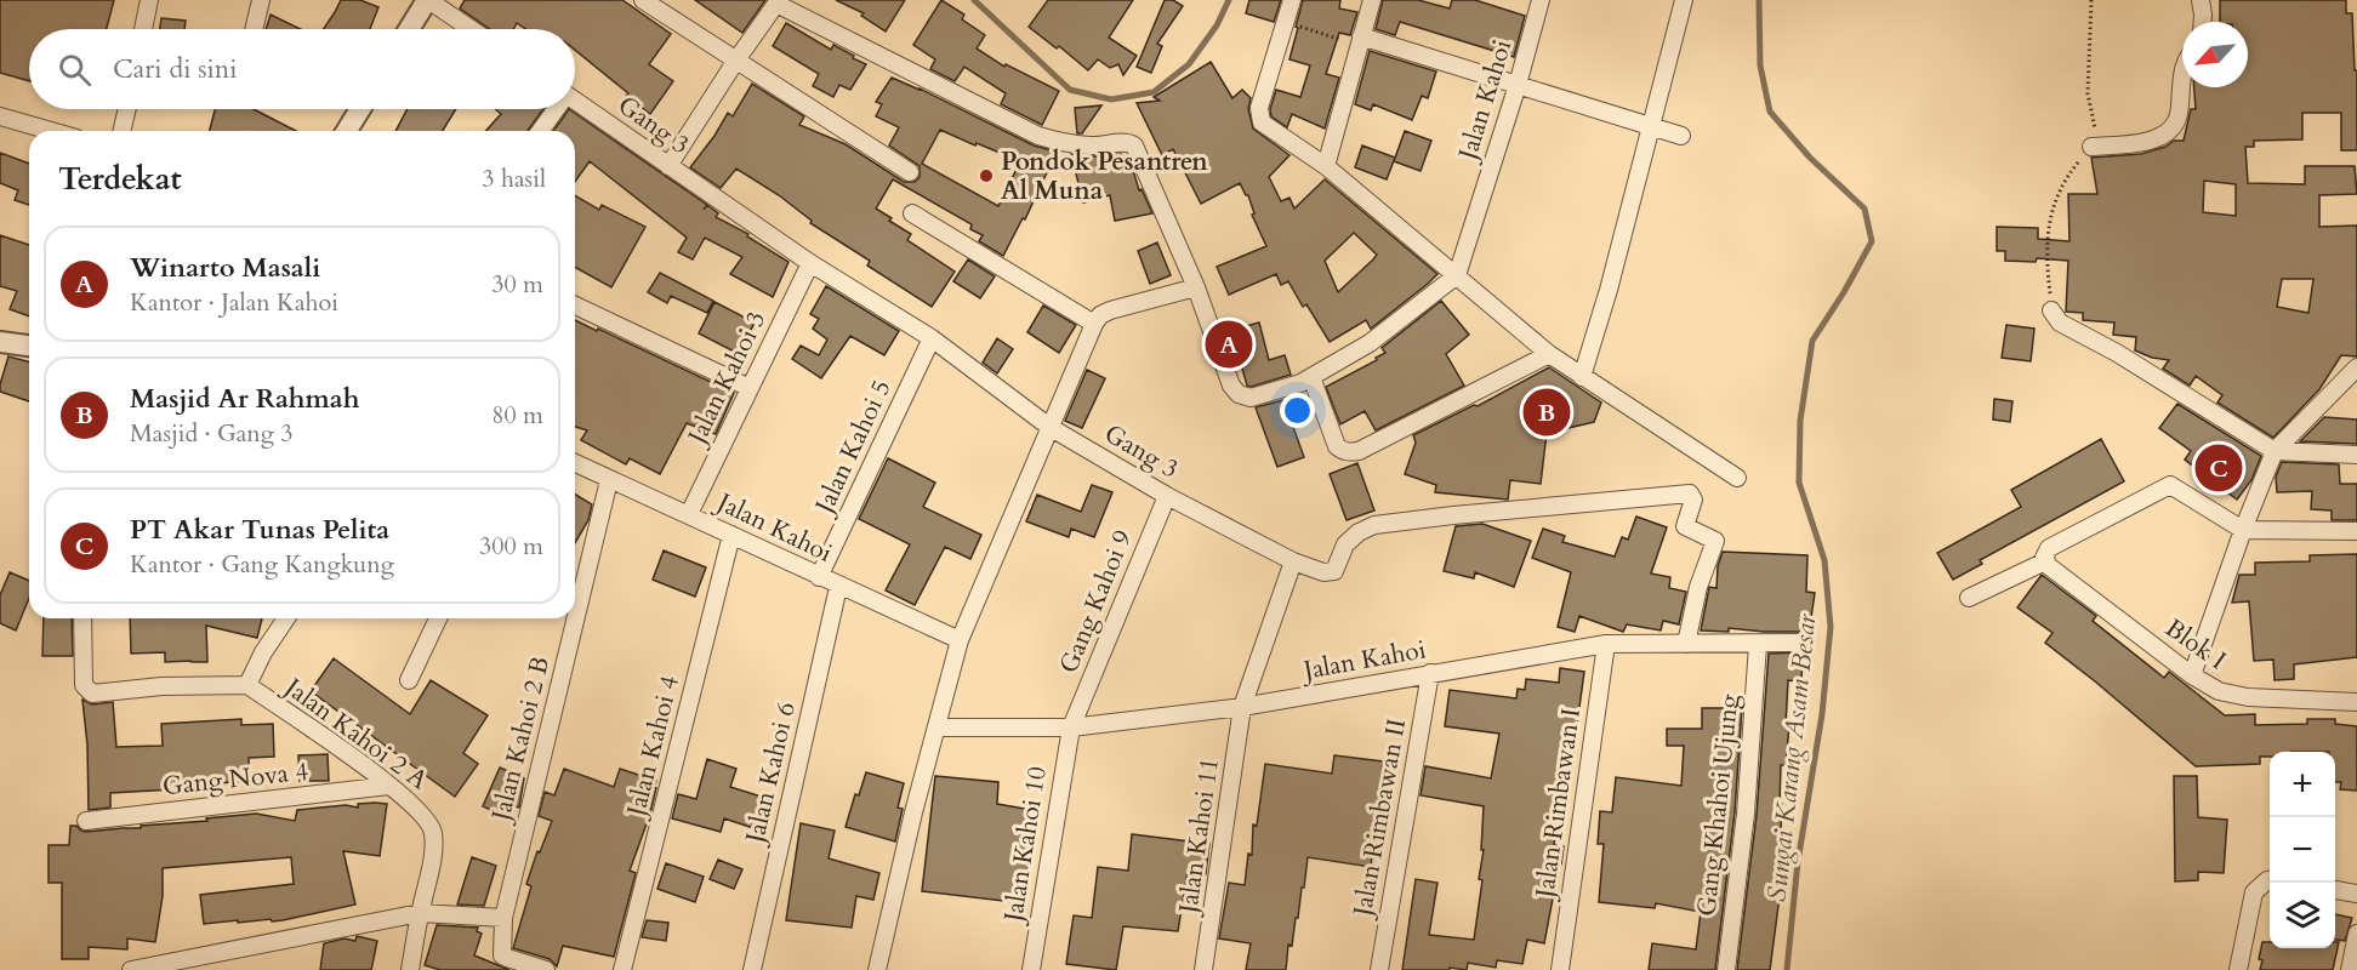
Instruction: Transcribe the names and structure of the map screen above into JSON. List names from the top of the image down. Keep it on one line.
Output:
{"streets":{"street":["Jalan Kahoi","Gang 3","Jalan Kahoi 3","Jalan Kahoi 5","Gang Kahoi 9","Blok I","Jalan Kahoi 2 A","Jalan Kahoi 2 B","Jalan Kahoi 4","Jalan Kahoi 6","Gang Nova 4","Jalan Rimbawan I","Gang Khahoi Ujung","Jalan Rimbawan II","Jalan Kahoi 11","Jalan Kahoi 10"]},"crossings":[["Jalan Kahoi","Gang 3"],["Jalan Kahoi","Jalan Kahoi 3"],["Jalan Kahoi","Jalan Kahoi 5"],["Jalan Kahoi","Gang Kahoi 9"],["Jalan Kahoi","Jalan Kahoi 2 B"],["Jalan Kahoi","Jalan Kahoi 4"],["Jalan Kahoi","Jalan Kahoi 6"],["Jalan Kahoi","Jalan Rimbawan I"],["Jalan Kahoi","Gang Khahoi Ujung"],["Jalan Kahoi","Jalan Rimbawan II"],["Jalan Kahoi","Jalan Kahoi 11"],["Jalan Kahoi","Jalan Kahoi 10"],["Gang 3","Jalan Kahoi 3"],["Gang 3","Jalan Kahoi 5"],["Gang 3","Gang Kahoi 9"],["Gang 3","Jalan Kahoi 11"],["Gang Kahoi 9","Jalan Kahoi 10"],["Jalan Kahoi 2 A","Gang Nova 4"]],"water":["Sungai Karang Asam Besar"],"places":["Pondok Pesantren Al Muna"],"north":"bottom left","page":{"search":"Cari di sini","heading":["Terdekat","3 hasil"],"list":[{"mark":"A","name":"Winarto Masali","note":"Kantor · Jalan Kahoi","value":"30 m"},{"mark":"B","name":"Masjid Ar Rahmah","note":"Masjid · Gang 3","value":"80 m"},{"mark":"C","name":"PT Akar Tunas Pelita","note":"Kantor · Gang Kangkung","value":"300 m"}],"pins":["A","B","C"],"map_buttons":["+","−"]}}
